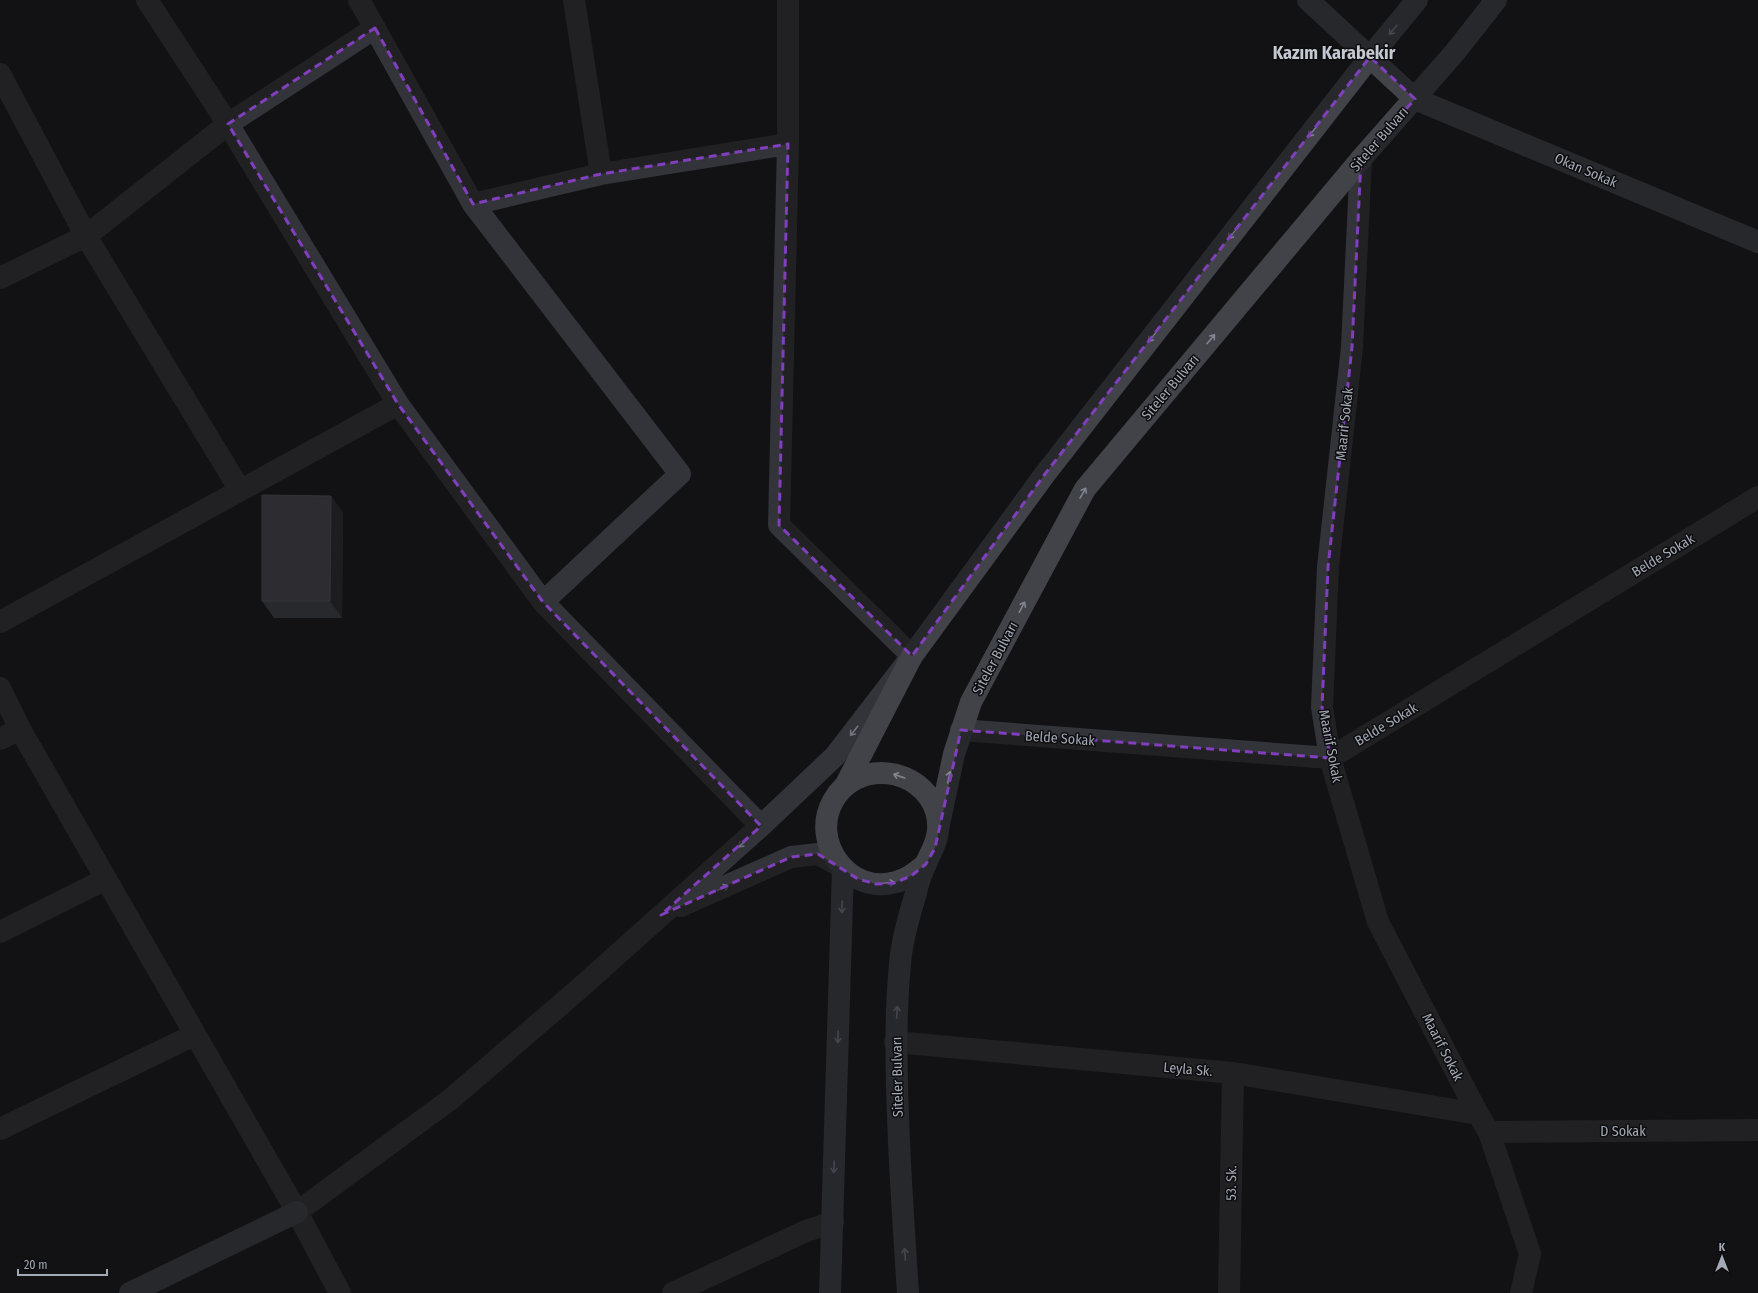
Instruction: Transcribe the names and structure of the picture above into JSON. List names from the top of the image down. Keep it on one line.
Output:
{"streets":{"main road":["Siteler Bulvarı","Okan Sokak"],"street":["Maarif Sokak","Belde Sokak","Leyla Sk.","D Sokak","53. Sk."]},"crossings":[["Siteler Bulvarı","Okan Sokak"],["Siteler Bulvarı","Maarif Sokak"],["Siteler Bulvarı","Belde Sokak"],["Siteler Bulvarı","Leyla Sk."],["Maarif Sokak","Belde Sokak"],["Maarif Sokak","Leyla Sk."],["Maarif Sokak","D Sokak"],["Leyla Sk.","D Sokak"],["Leyla Sk.","53. Sk."]],"districts":["Kazım Karabekir"],"scale_bar":"20 m","north":"top"}
